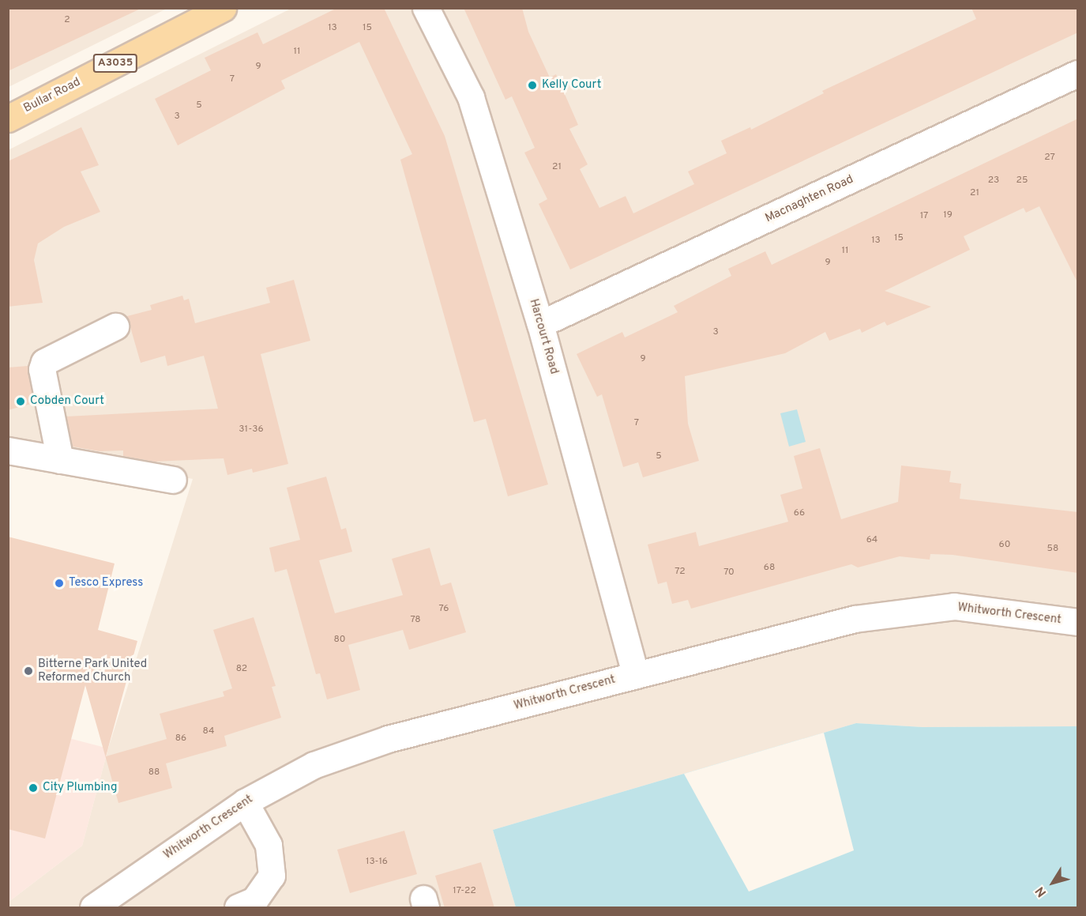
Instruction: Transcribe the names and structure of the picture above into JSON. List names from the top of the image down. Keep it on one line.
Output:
{"streets":{"main road":["A3035","Bullar Road"],"street":["Macnaghten Road","Harcourt Road","Whitworth Crescent"]},"crossings":[["Macnaghten Road","Harcourt Road"],["Harcourt Road","Whitworth Crescent"]],"places":["Kelly Court","Cobden Court","Tesco Express","Bitterne Park United Reformed Church","City Plumbing"],"house_numbers":["2","13","15","11","9","7","5","3","27","21","23","25","21","19","17","15","13","11","9","3","9","7","31-36","5","66","64","60","58","68","72","70","76","78","80","82","84","86","88","13-16","17-22"],"north":"bottom left"}
